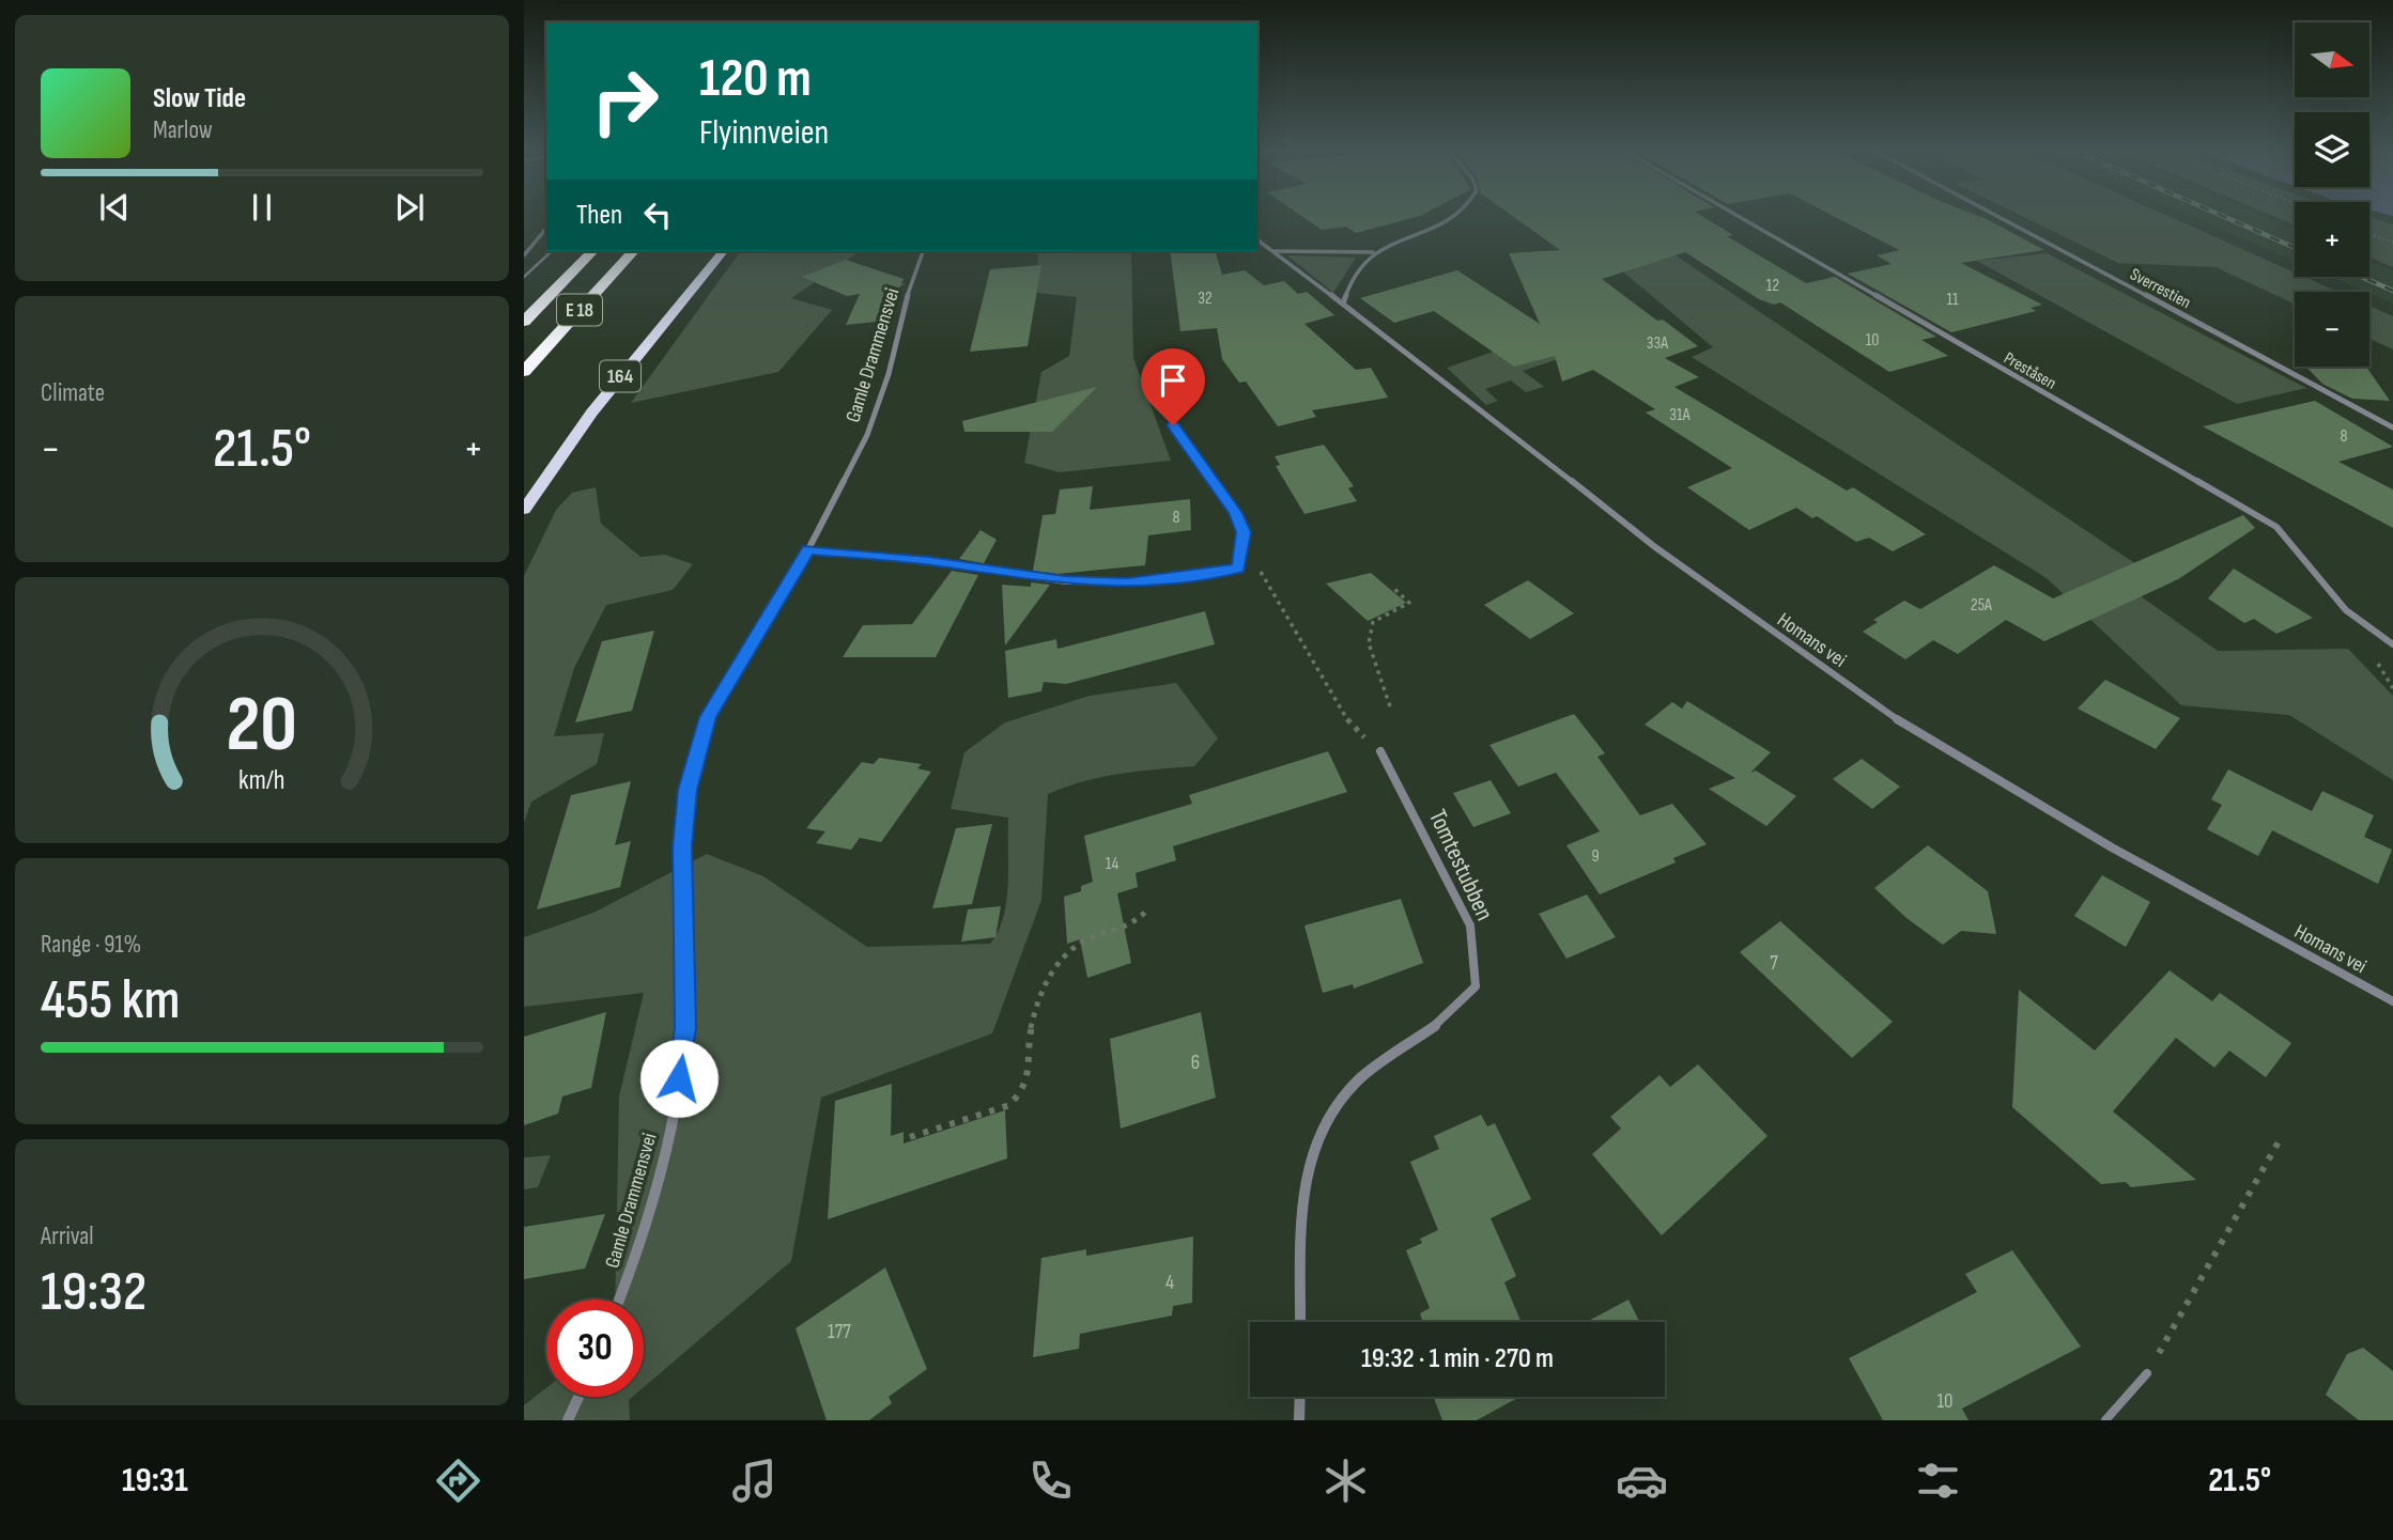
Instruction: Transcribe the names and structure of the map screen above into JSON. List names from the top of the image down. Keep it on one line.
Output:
{"streets":{"highway":["E 18"],"main road":["164"],"street":["Sverrestien","Gamle Drammensvei","Preståsen","Homans vei","Tomtestubben"]},"house_numbers":["12","32","11","10","33A","31A","8","8","25A","9","14","7","6","4","177","10"],"north":"right","page":{"map_buttons":["+","−"],"turn":["120 m","Flyinnveien"],"song":["Slow Tide","Marlow"],"then":"Then","tile":["Climate",["Range · 91%","455 km"],["Arrival","19:32"]],"heat":["−","21.5°","+"],"limit":"30","trip":"19:32 · 1 min · 270 m","tabs":["19:31","21.5°"],"gauge":["20","km/h"]}}
